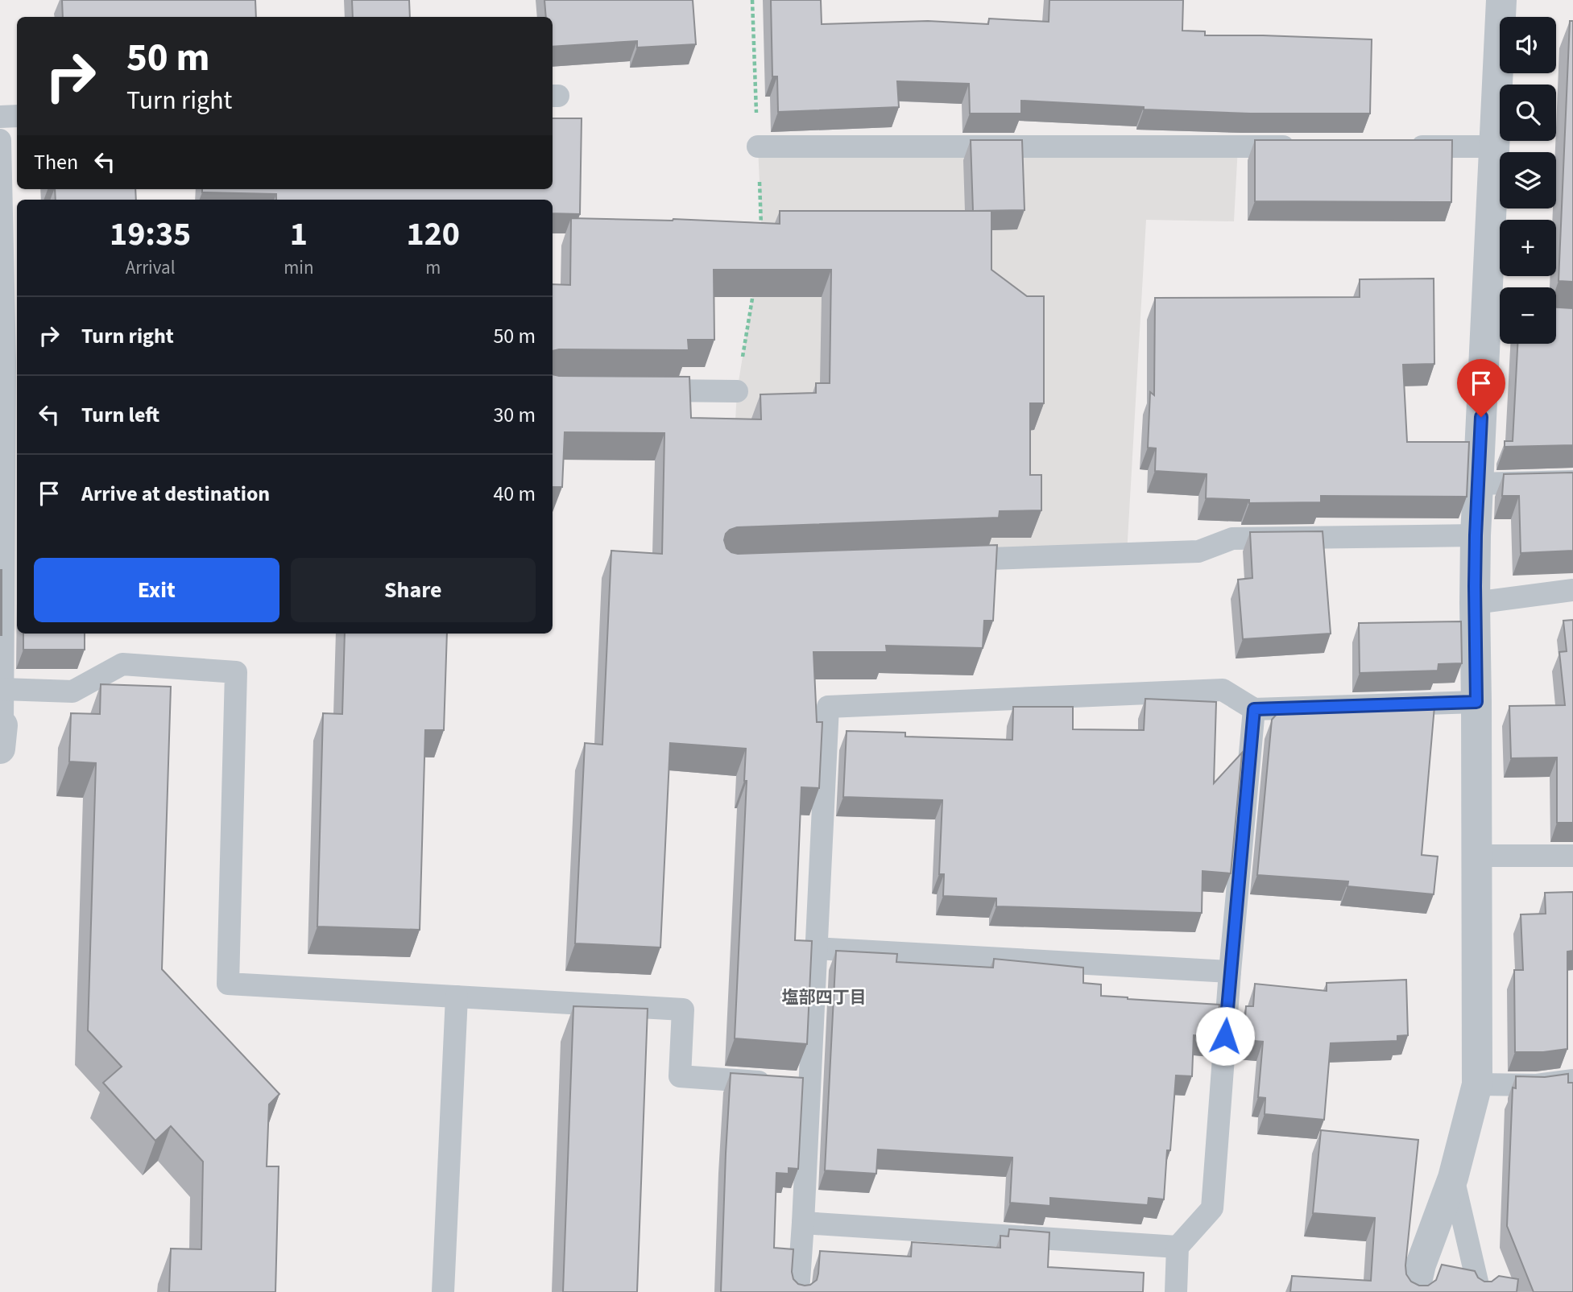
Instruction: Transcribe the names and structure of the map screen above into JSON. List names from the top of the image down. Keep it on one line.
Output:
{"districts":["塩部四丁目"],"page":{"map_buttons":["+","−"],"turn":["50 m","Turn right"],"then":"Then","eta":["19:35","Arrival","1","min","120","m"],"list":[{"name":"Turn right","value":"50 m"},{"name":"Turn left","value":"30 m"},{"name":"Arrive at destination","value":"40 m"}],"buttons":["Exit","Share"]}}
